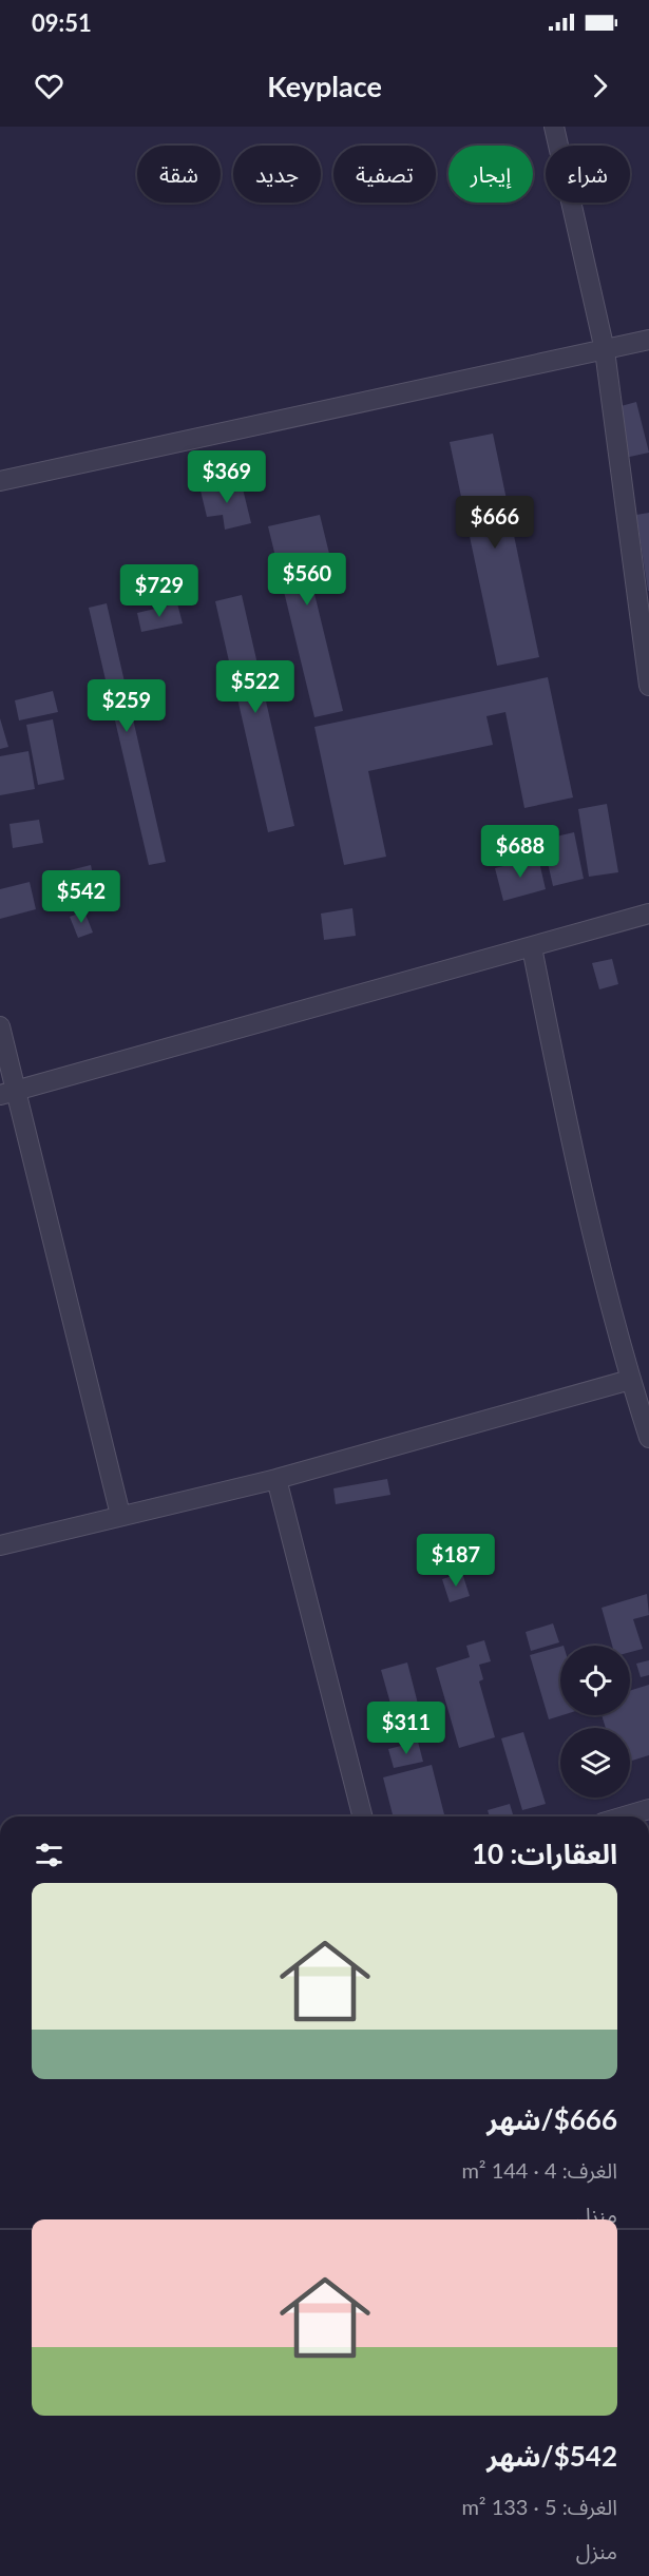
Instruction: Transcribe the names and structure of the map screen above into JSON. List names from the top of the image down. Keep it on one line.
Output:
{"page":{"status":"09:51","header":"Keyplace","chip":["شراء","إيجار","تصفية","جديد","شقة"],"price":["$369","$666","$560","$729","$522","$259","$688","$542","$187","$311"],"heading":"العقارات: 10","list":[{"name":"$666/شهر","note":"الغرف: 4 · 144 m² · منزل"},{"name":"$542/شهر","note":"الغرف: 5 · 133 m² · منزل"}]}}
